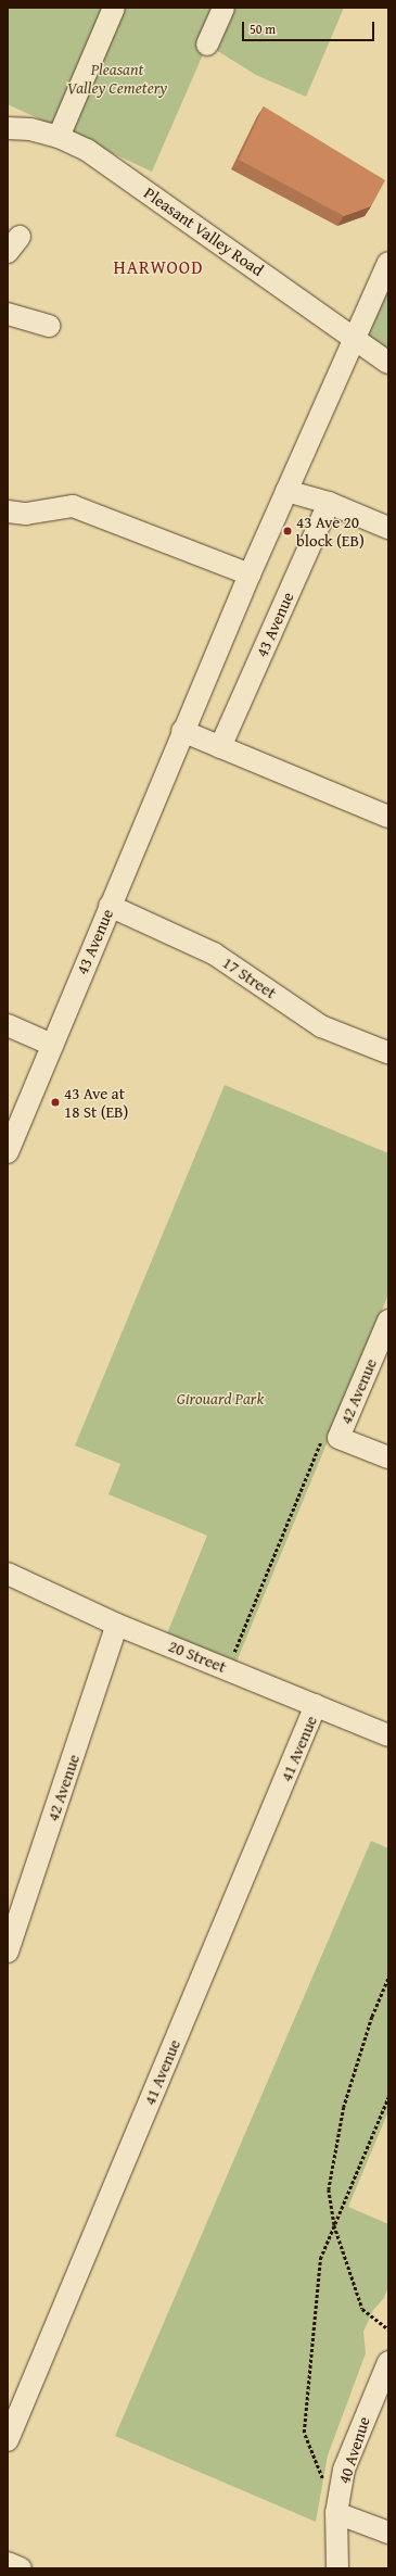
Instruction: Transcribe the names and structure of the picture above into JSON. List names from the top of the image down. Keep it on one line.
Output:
{"streets":{"street":["Pleasant Valley Road","43 Avenue","17 Street","42 Avenue","20 Street","41 Avenue","40 Avenue"]},"crossings":[["Pleasant Valley Road","43 Avenue"],["43 Avenue","17 Street"],["42 Avenue","20 Street"],["20 Street","41 Avenue"]],"districts":["HARWOOD"],"parks":["Pleasant Valley Cemetery","Girouard Park"],"places":["43 Ave 20 block (EB)","43 Ave at 18 St (EB)"],"scale_bar":"50 m"}
